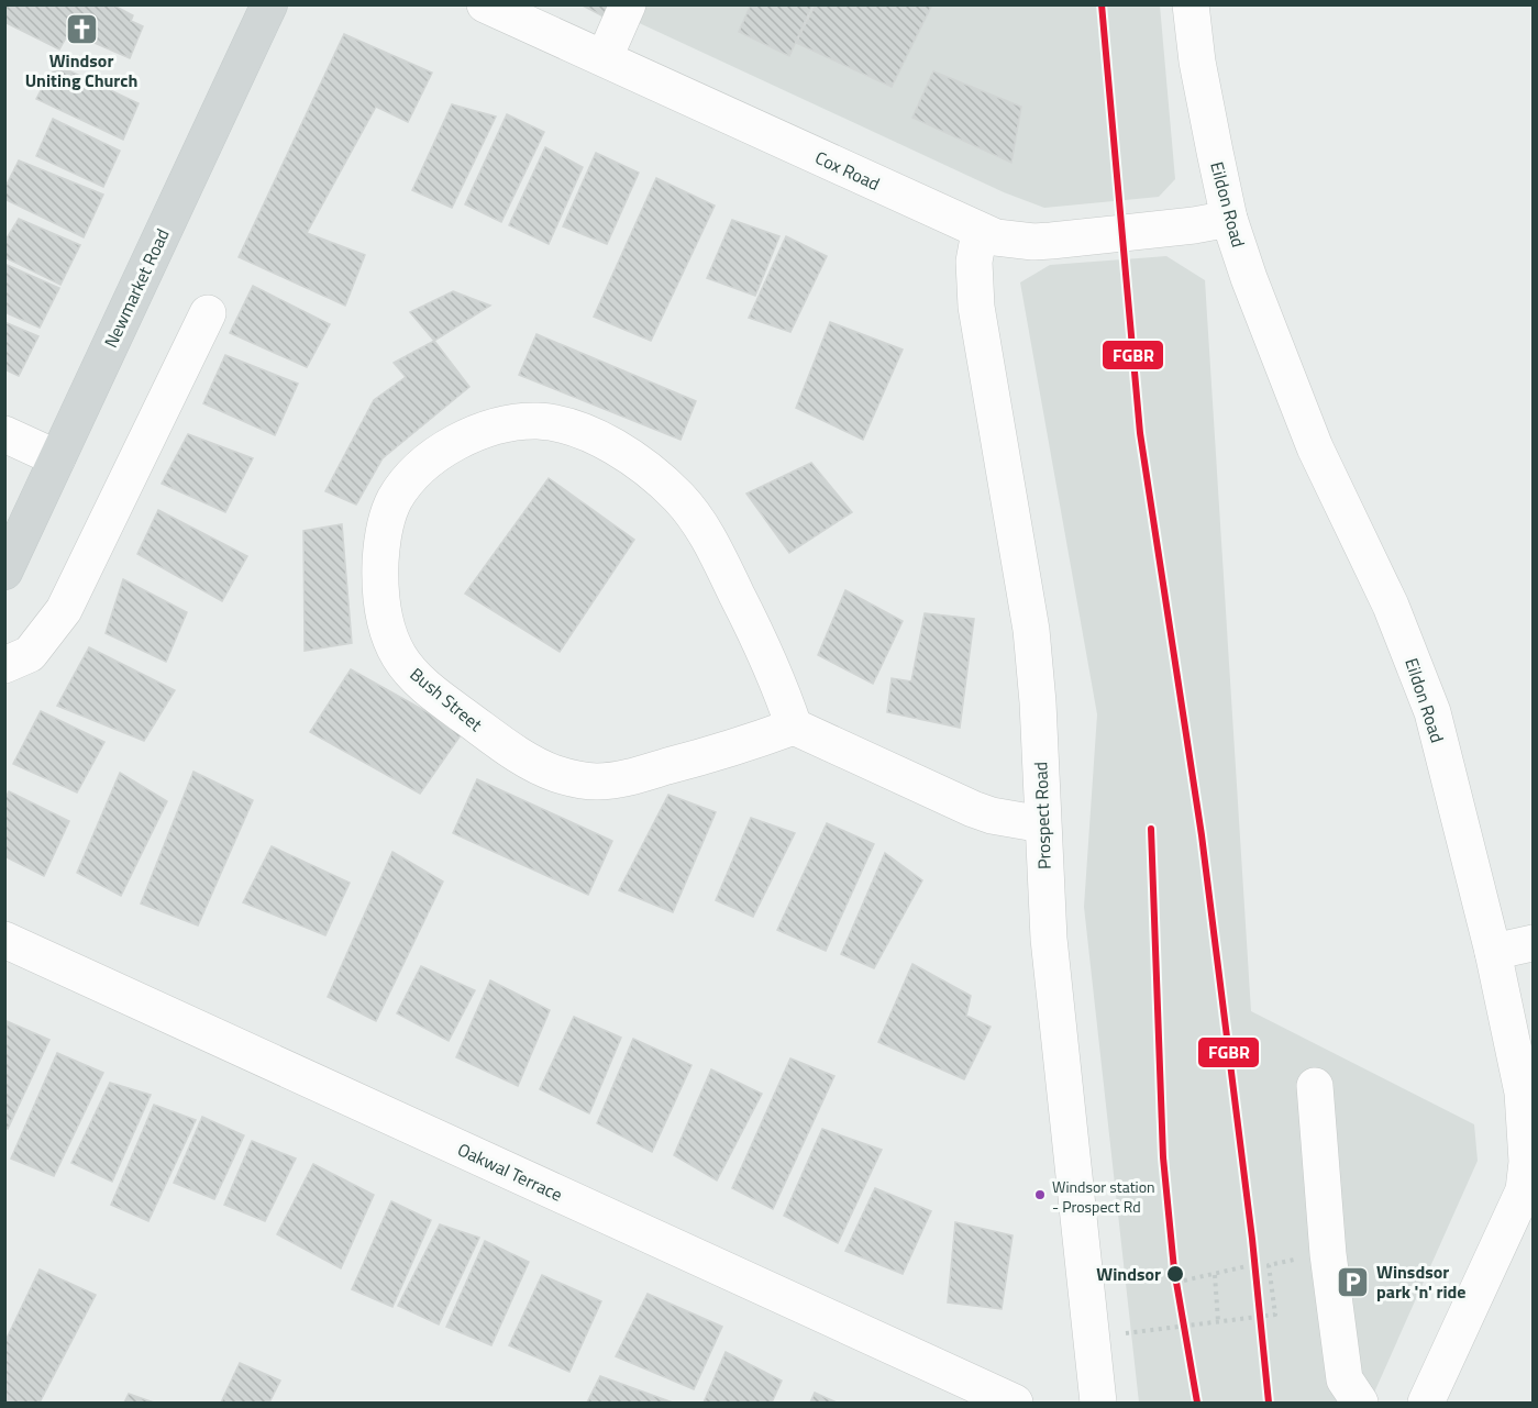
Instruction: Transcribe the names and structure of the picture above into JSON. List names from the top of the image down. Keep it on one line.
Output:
{"streets":{"main road":["Newmarket Road"],"street":["Cox Road","Eildon Road","Bush Street","Prospect Road","Oakwal Terrace"]},"crossings":[["Cox Road","Eildon Road"],["Cox Road","Prospect Road"]],"places":{"church":["Windsor Uniting Church"],"other":["Windsor station - Prospect Rd","Windsor"],"parking":["Winsdsor park 'n' ride"]},"lines":["transit line FGBR"]}
